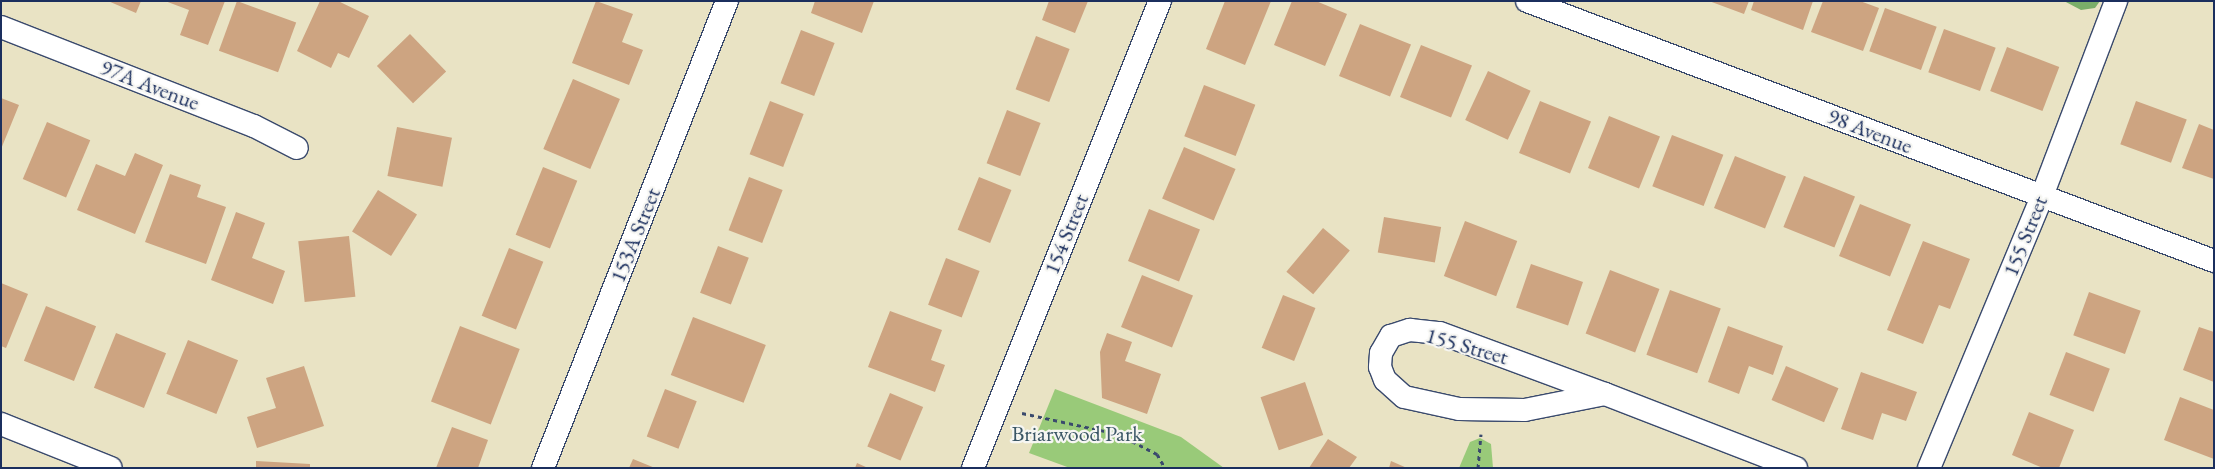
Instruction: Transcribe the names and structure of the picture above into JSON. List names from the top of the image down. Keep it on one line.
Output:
{"streets":{"street":["97A Avenue","98 Avenue","154 Street","153A Street","155 Street"]},"crossings":[["98 Avenue","155 Street"]],"parks":["Briarwood Park"]}
